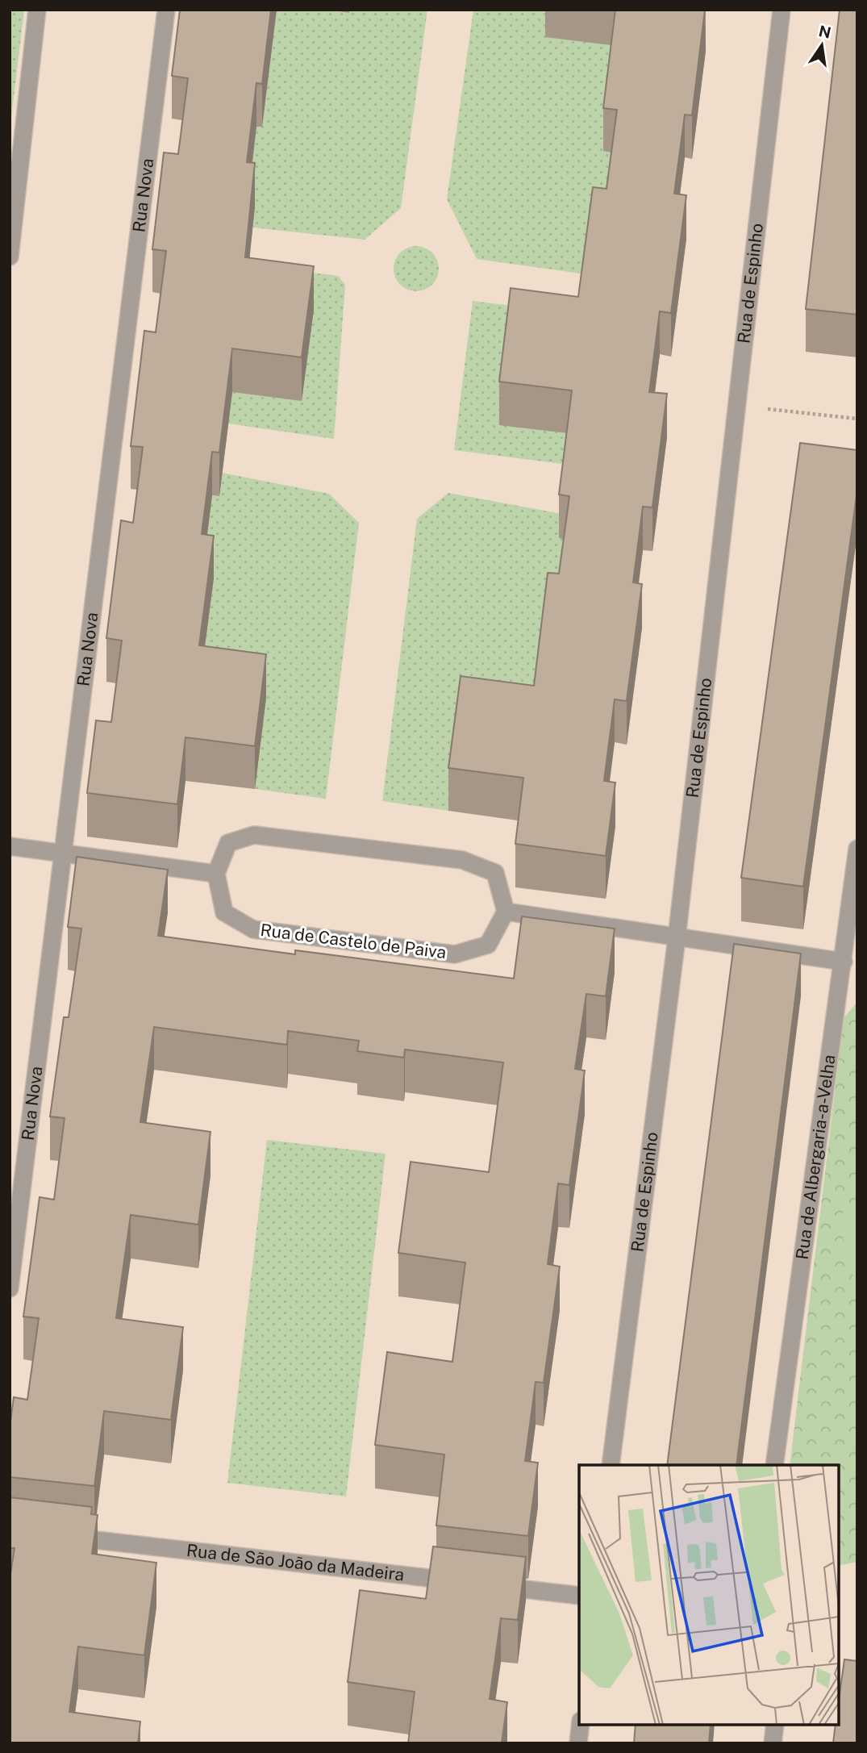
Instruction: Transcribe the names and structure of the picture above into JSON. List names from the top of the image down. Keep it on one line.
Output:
{"streets":{"street":["Rua Nova","Rua de Espinho","Rua de Castelo de Paiva","Rua de Albergaria-a-Velha","Rua de São João da Madeira"]},"north":"top"}
